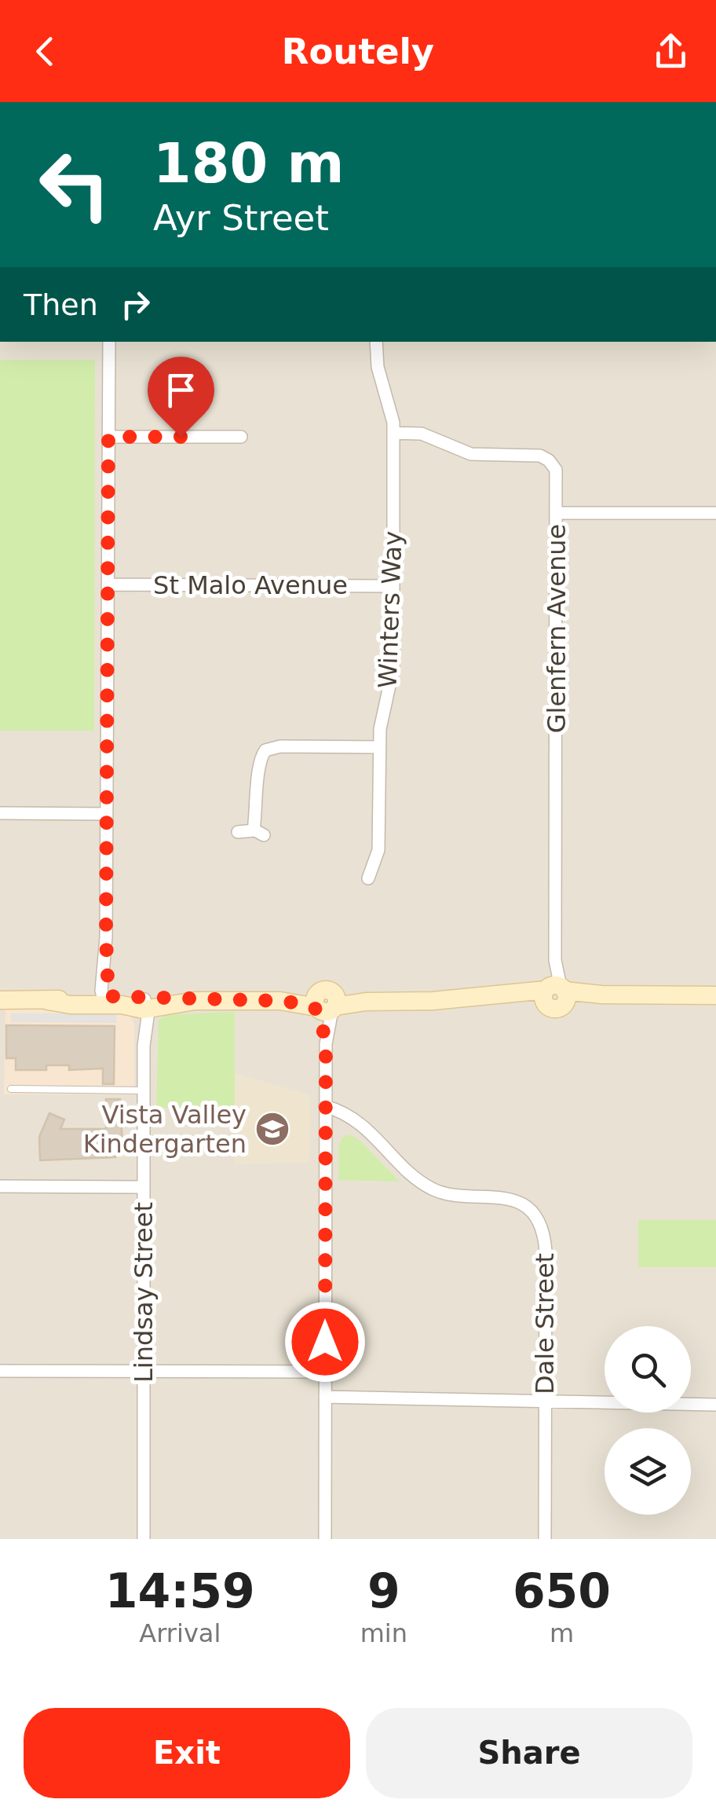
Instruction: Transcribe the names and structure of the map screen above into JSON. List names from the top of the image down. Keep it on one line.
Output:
{"streets":{"street":["St Malo Avenue","Winters Way","Glenfern Avenue","Lindsay Street","Dale Street"]},"crossings":[["St Malo Avenue","Winters Way"],["Winters Way","Glenfern Avenue"]],"places":{"school or university":["Vista Valley Kindergarten"]},"page":{"header":"Routely","turn":["180 m","Ayr Street"],"then":"Then","eta":["14:59","Arrival","9","min","650","m"],"buttons":["Exit","Share"]}}
